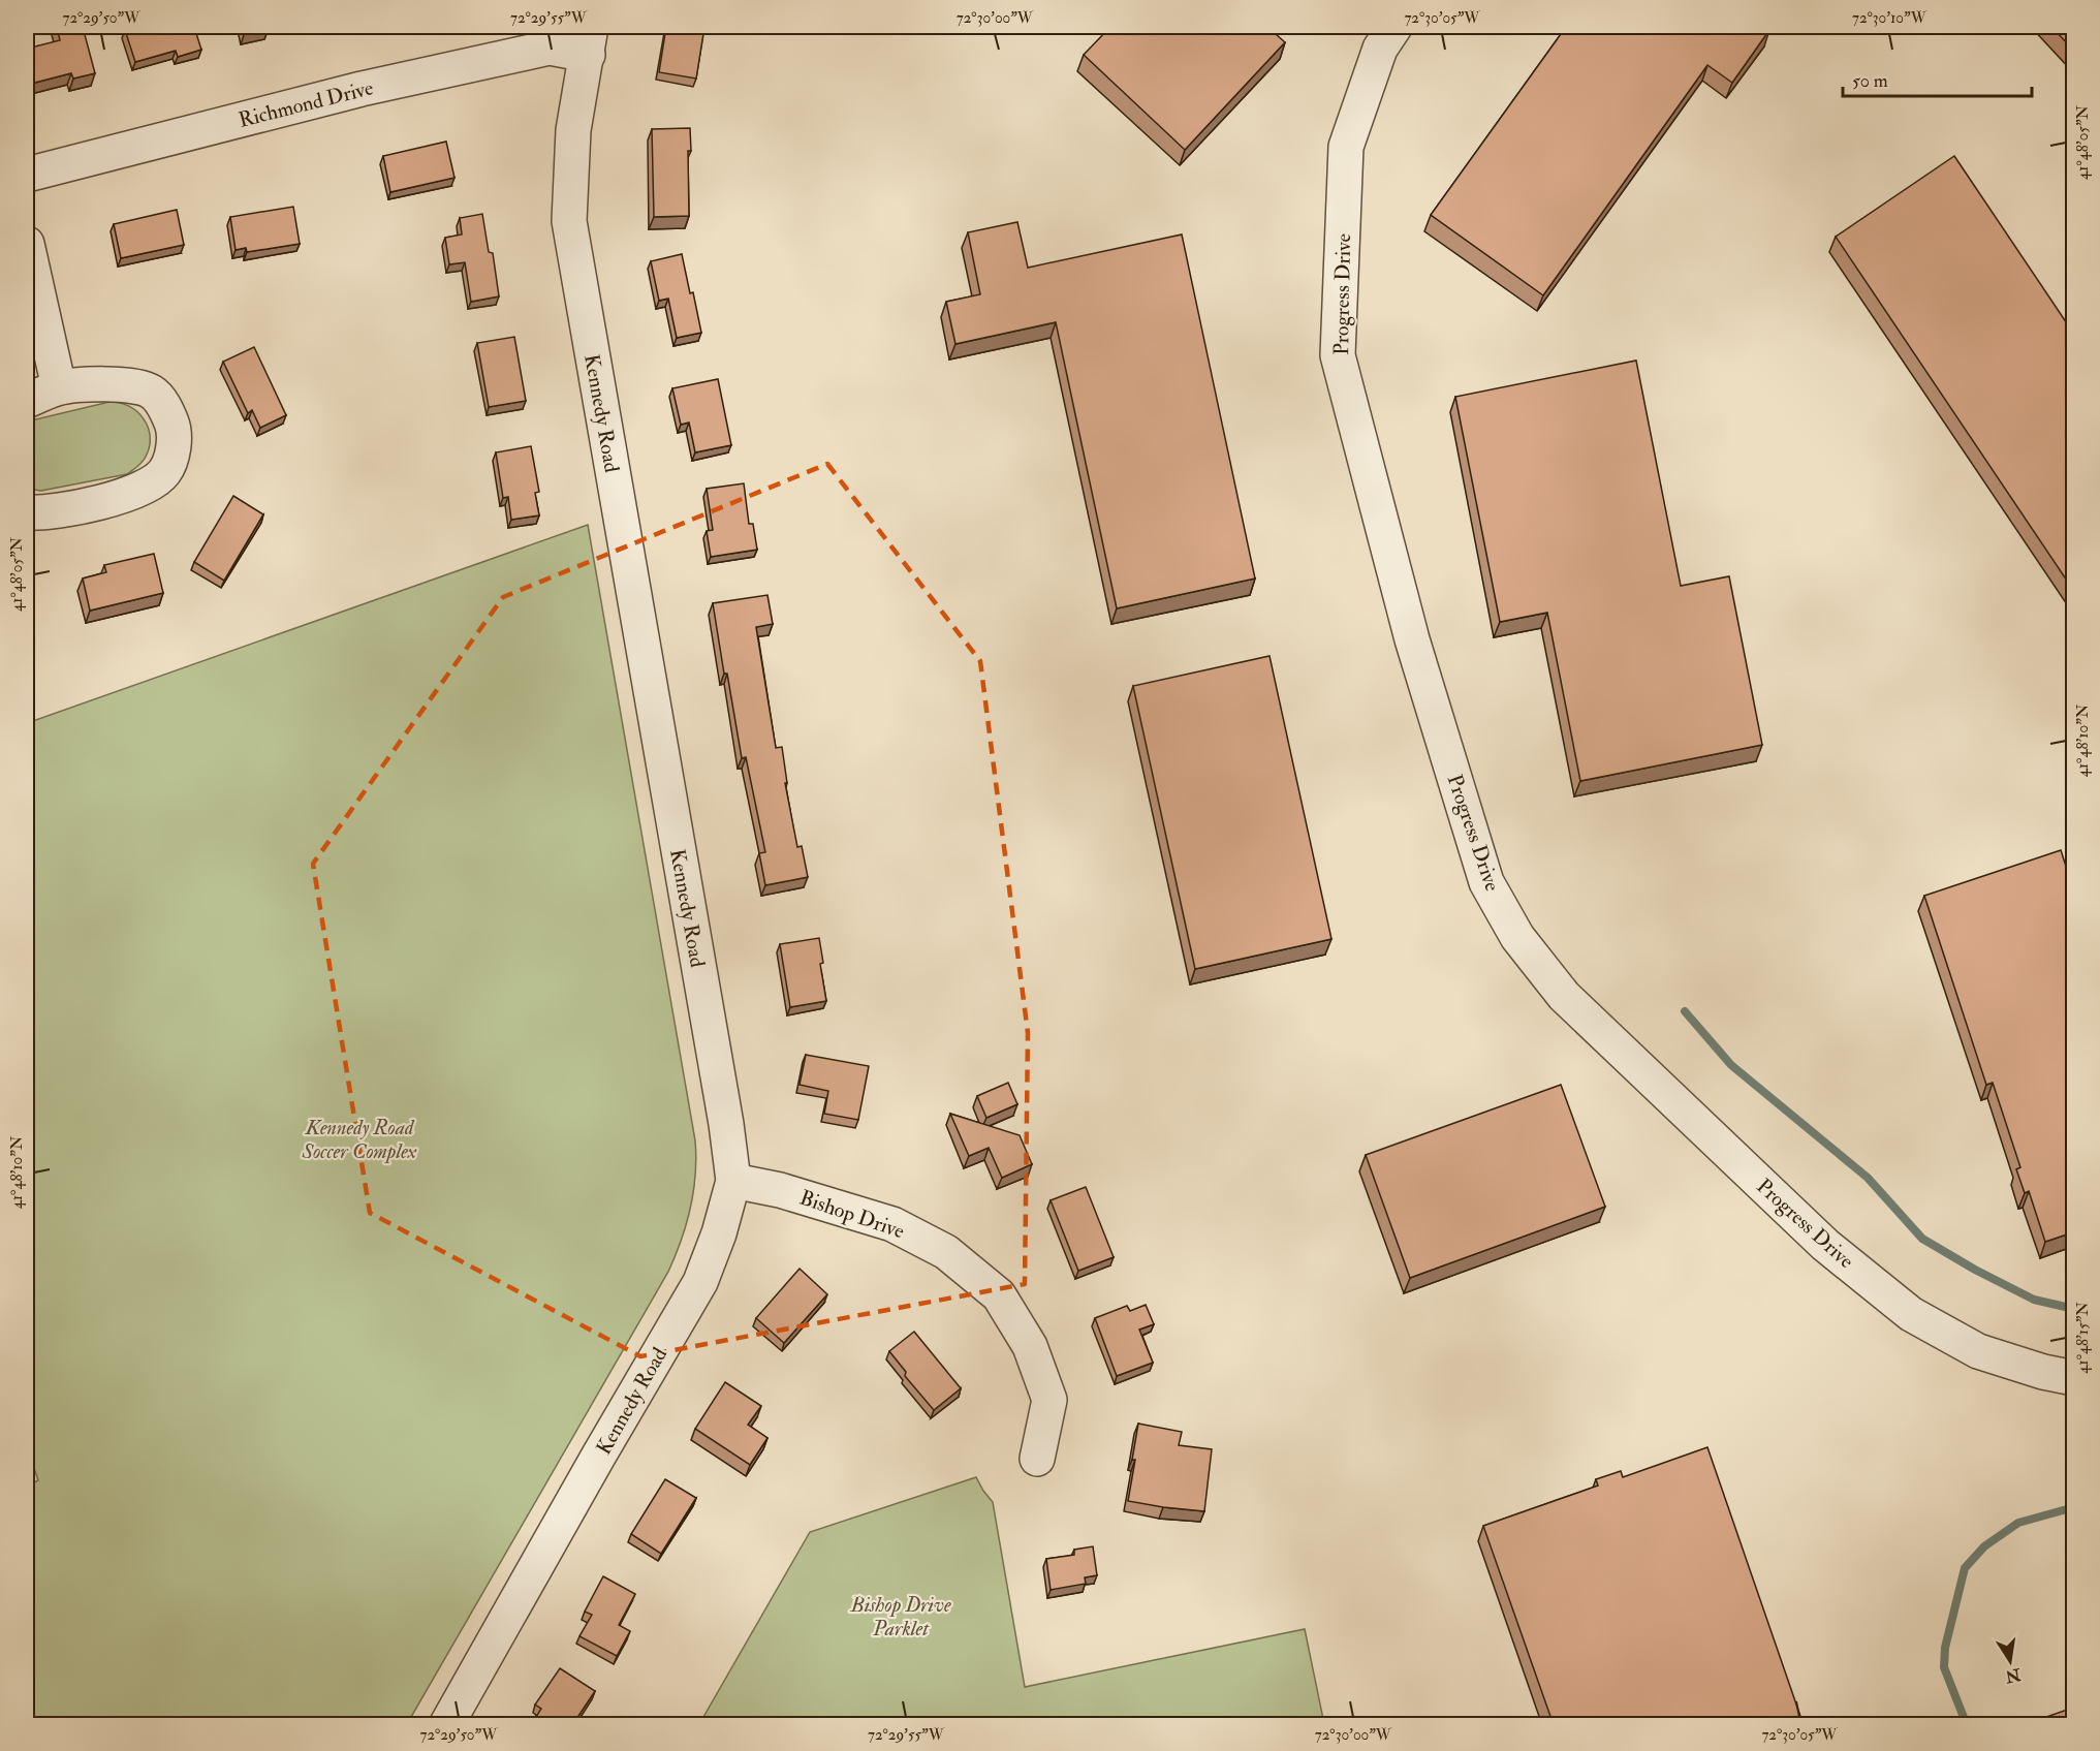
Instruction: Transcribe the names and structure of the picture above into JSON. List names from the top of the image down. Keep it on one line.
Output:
{"streets":{"street":["Richmond Drive","Progress Drive","Kennedy Road","Bishop Drive"]},"crossings":[["Richmond Drive","Kennedy Road"],["Kennedy Road","Bishop Drive"]],"parks":["Kennedy Road Soccer Complex","Bishop Drive Parklet"],"scale_bar":"50 m","north":"bottom","coordinates":["72°29'50\"W","72°29'55\"W","72°30'00\"W","72°30'05\"W","72°30'10\"W","41°48'05\"N","41°48'10\"N","41°48'15\"N"]}
